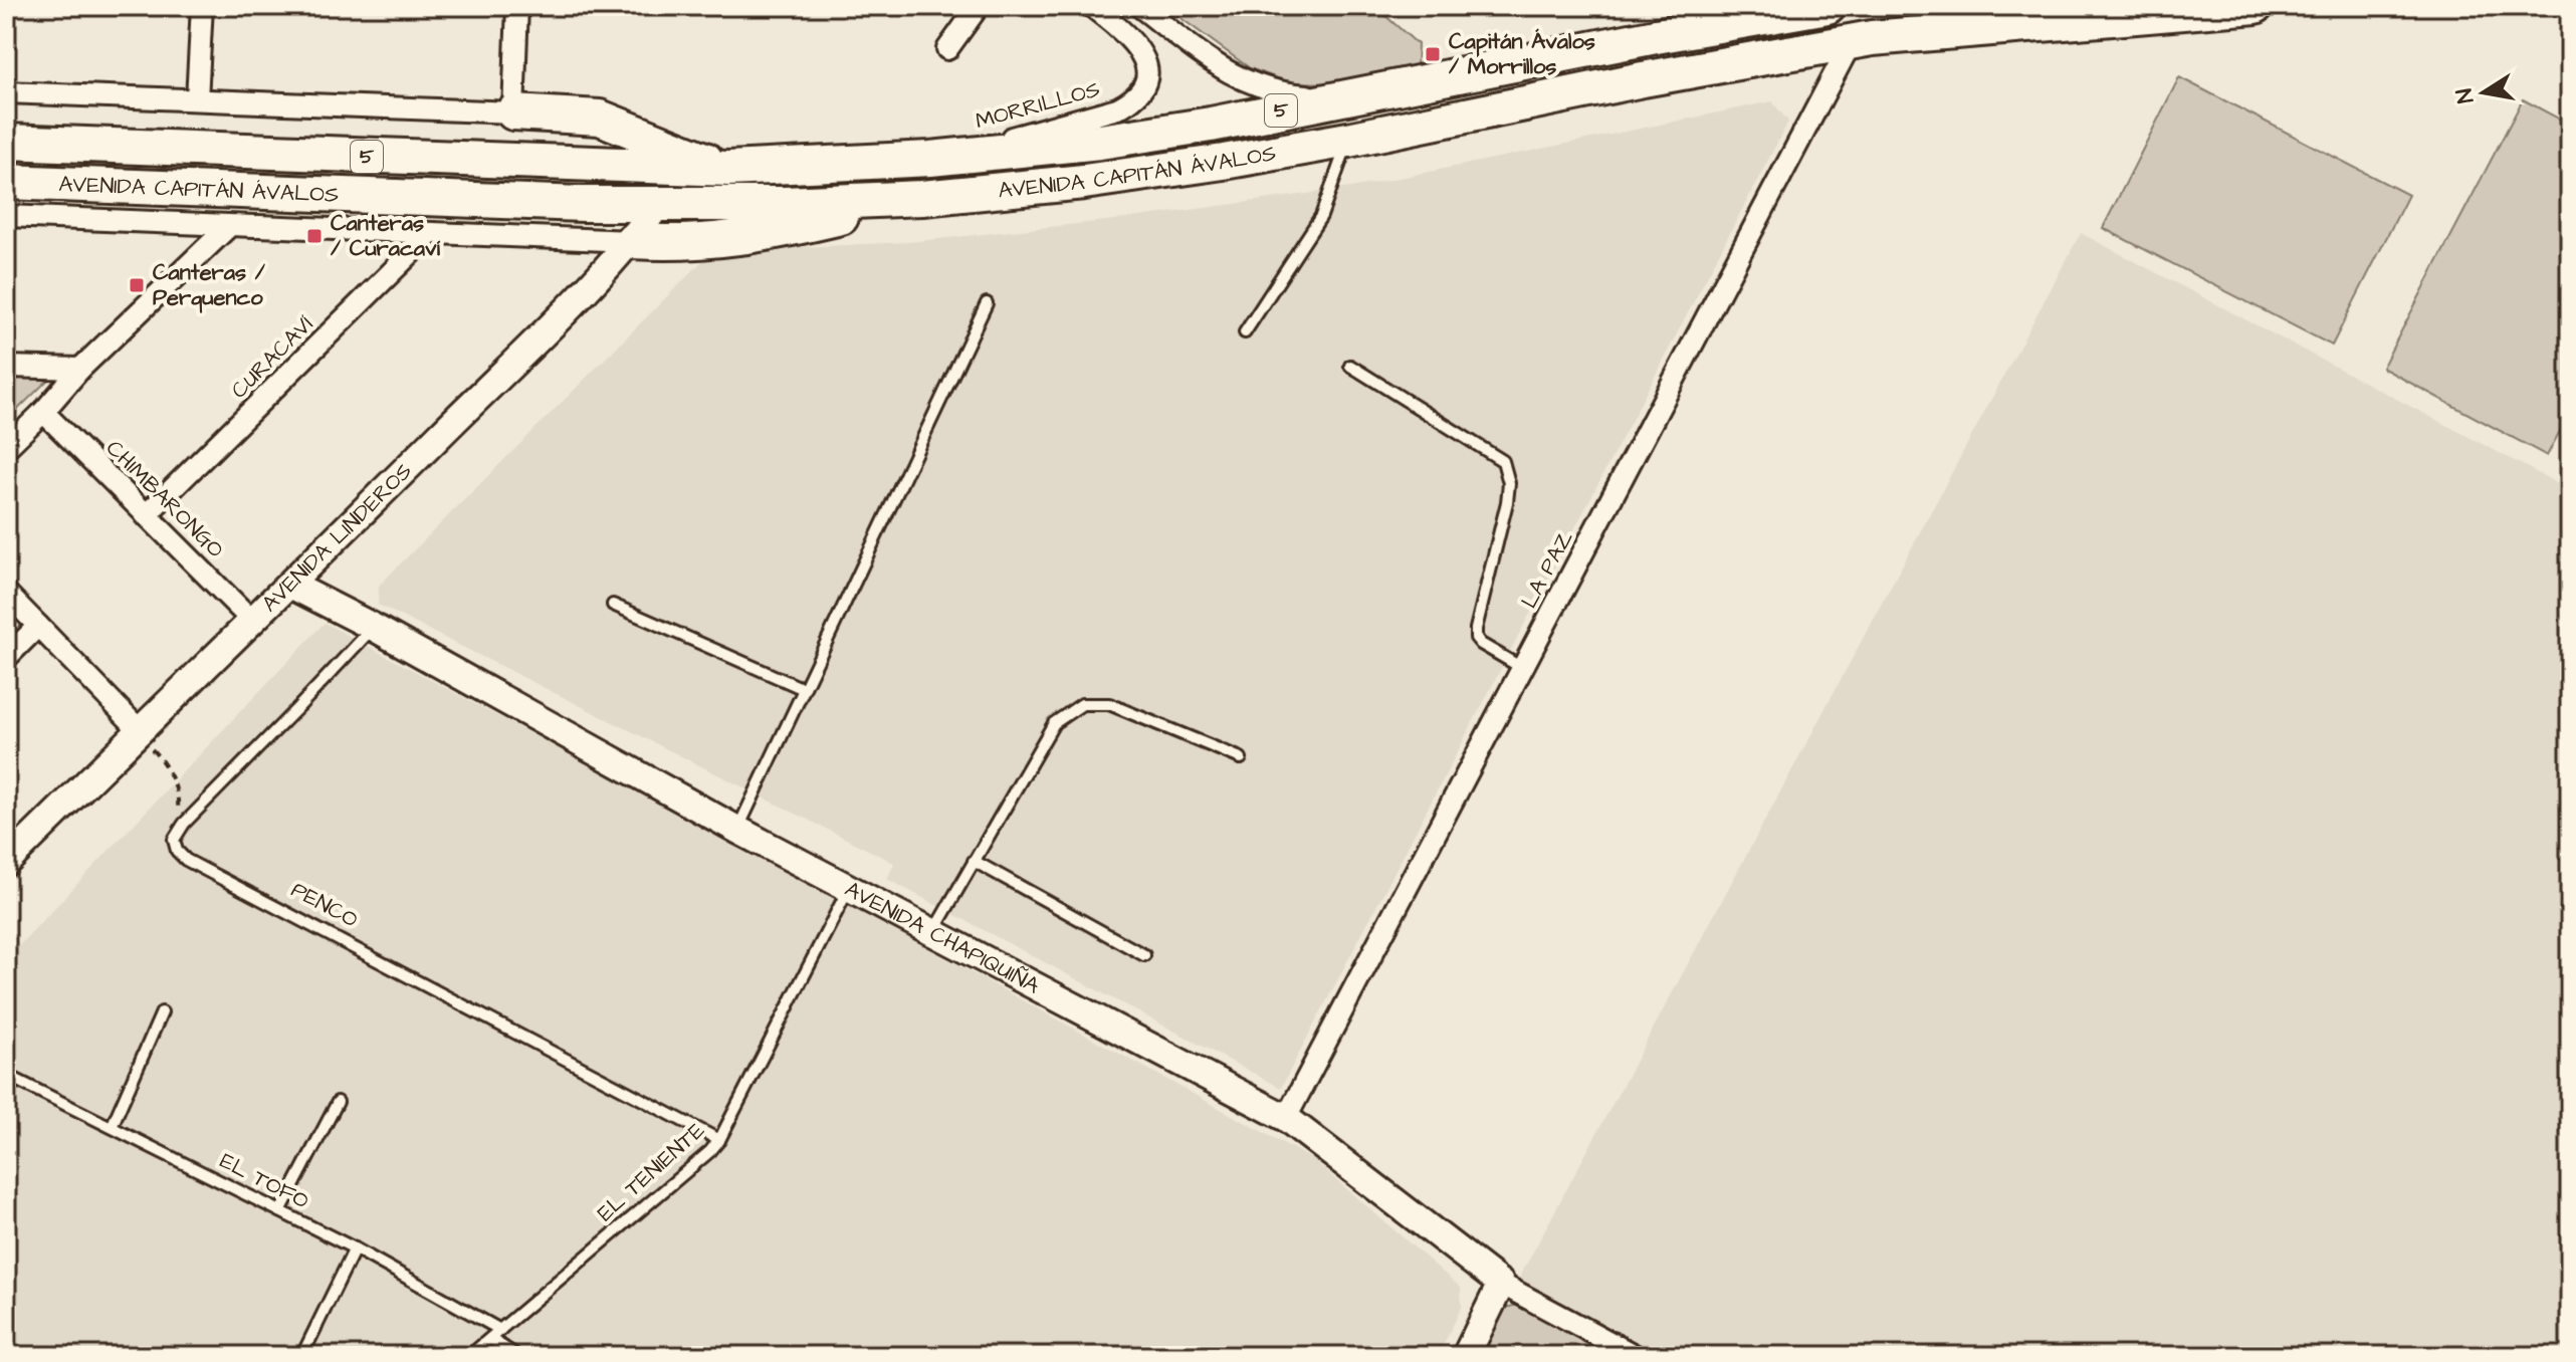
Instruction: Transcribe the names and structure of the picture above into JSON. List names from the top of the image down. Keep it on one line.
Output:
{"streets":{"highway":["5","AVENIDA CAPITÁN ÁVALOS"],"street":["MORRILLOS","CURACAVÍ","CHIMBARONGO","AVENIDA LINDEROS","LA PAZ","AVENIDA CHAPIQUIÑA"],"lane":["PENCO","EL TENIENTE","EL TOFO"]},"crossings":[["MORRILLOS","AVENIDA CAPITÁN ÁVALOS"],["AVENIDA CAPITÁN ÁVALOS","CURACAVÍ"],["AVENIDA CAPITÁN ÁVALOS","AVENIDA LINDEROS"],["AVENIDA CAPITÁN ÁVALOS","LA PAZ"],["CURACAVÍ","CHIMBARONGO"],["CHIMBARONGO","AVENIDA LINDEROS"],["AVENIDA LINDEROS","AVENIDA CHAPIQUIÑA"],["LA PAZ","AVENIDA CHAPIQUIÑA"],["PENCO","EL TENIENTE"],["AVENIDA CHAPIQUIÑA","EL TENIENTE"],["EL TENIENTE","EL TOFO"]],"places":{"transit":["Capitán Ávalos / Morrillos","Canteras / Curacaví","Canteras / Perquenco"]},"north":"left"}
